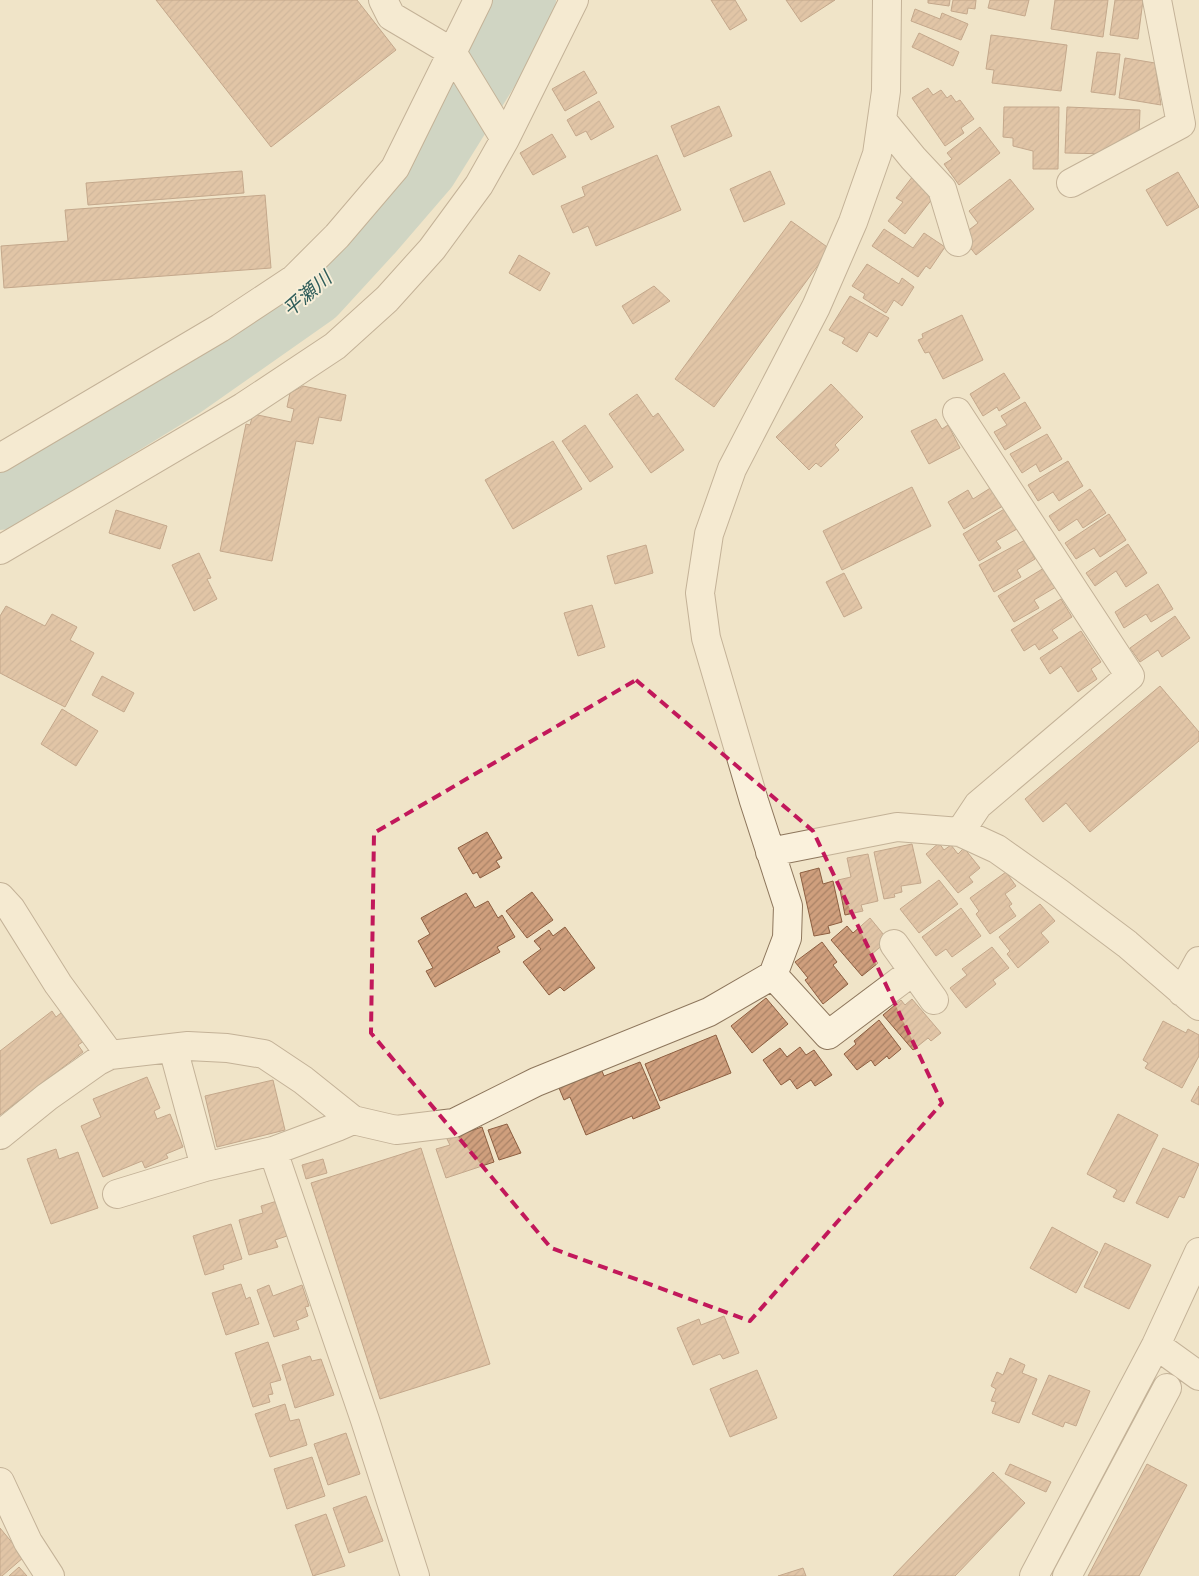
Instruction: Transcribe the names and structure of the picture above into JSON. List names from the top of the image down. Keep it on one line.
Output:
{"water":["平瀬川"]}
